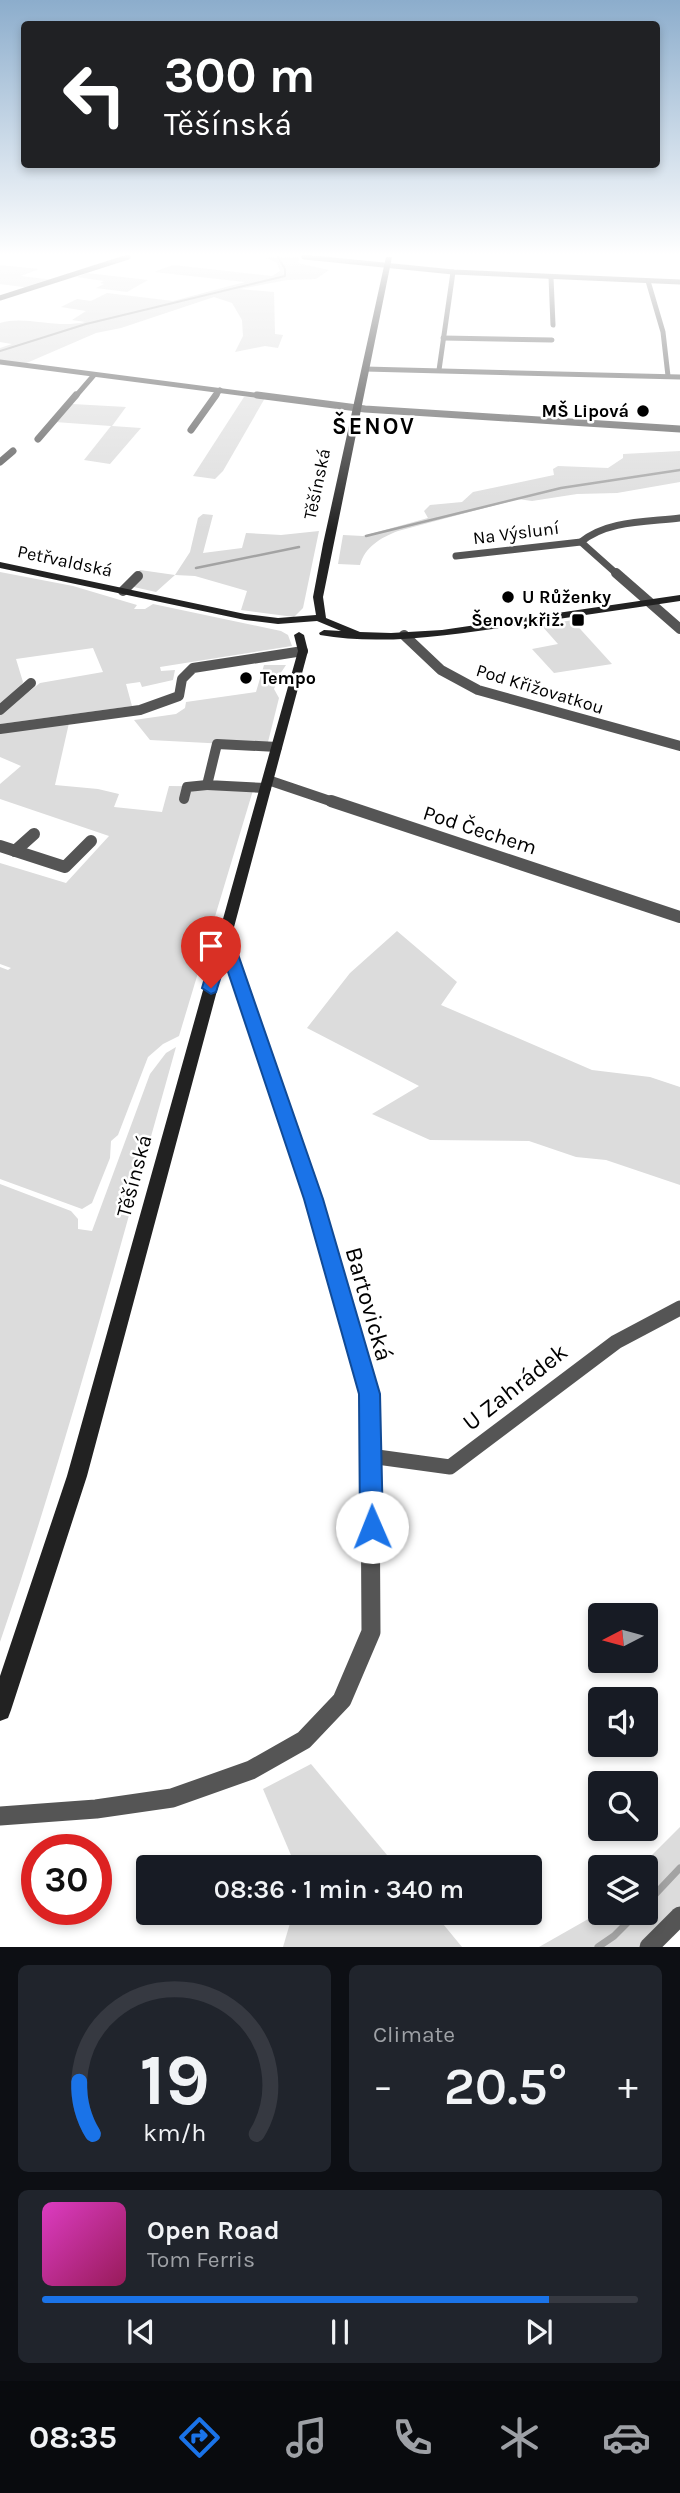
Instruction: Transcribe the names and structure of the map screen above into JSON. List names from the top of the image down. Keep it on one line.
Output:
{"streets":{"main road":["Těšínská","Petřvaldská"],"street":["Na Výsluní","Pod Křižovatkou","Pod Čechem","Bartovická","U Zahrádek"]},"crossings":[["Těšínská","Petřvaldská"],["Těšínská","Pod Čechem"],["Těšínská","Bartovická"],["Bartovická","U Zahrádek"]],"districts":["ŠENOV"],"places":{"other":["MŠ Lipová","U Růženky","Tempo"],"transit":["Šenov,křiž."]},"north":"left","page":{"turn":["300 m","Těšínská"],"limit":"30","trip":"08:36 · 1 min · 340 m","tile":"Climate","heat":["−","20.5°","+"],"song":["Open Road","Tom Ferris"],"tabs":"08:35","gauge":["19","km/h"]}}
